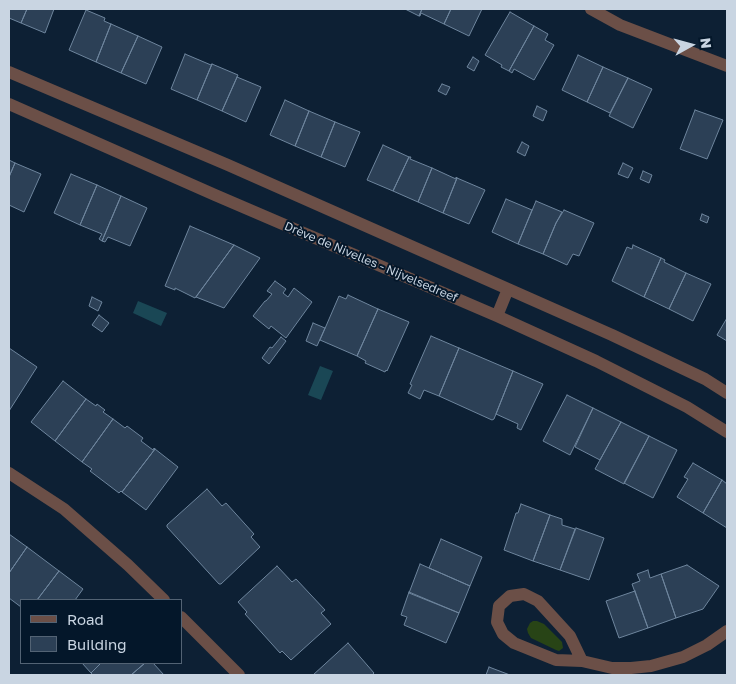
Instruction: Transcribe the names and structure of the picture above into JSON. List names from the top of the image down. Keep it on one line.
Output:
{"streets":{"street":["Drève de Nivelles - Nijvelsedreef"]},"legend":["Road","Building"],"north":"right"}
